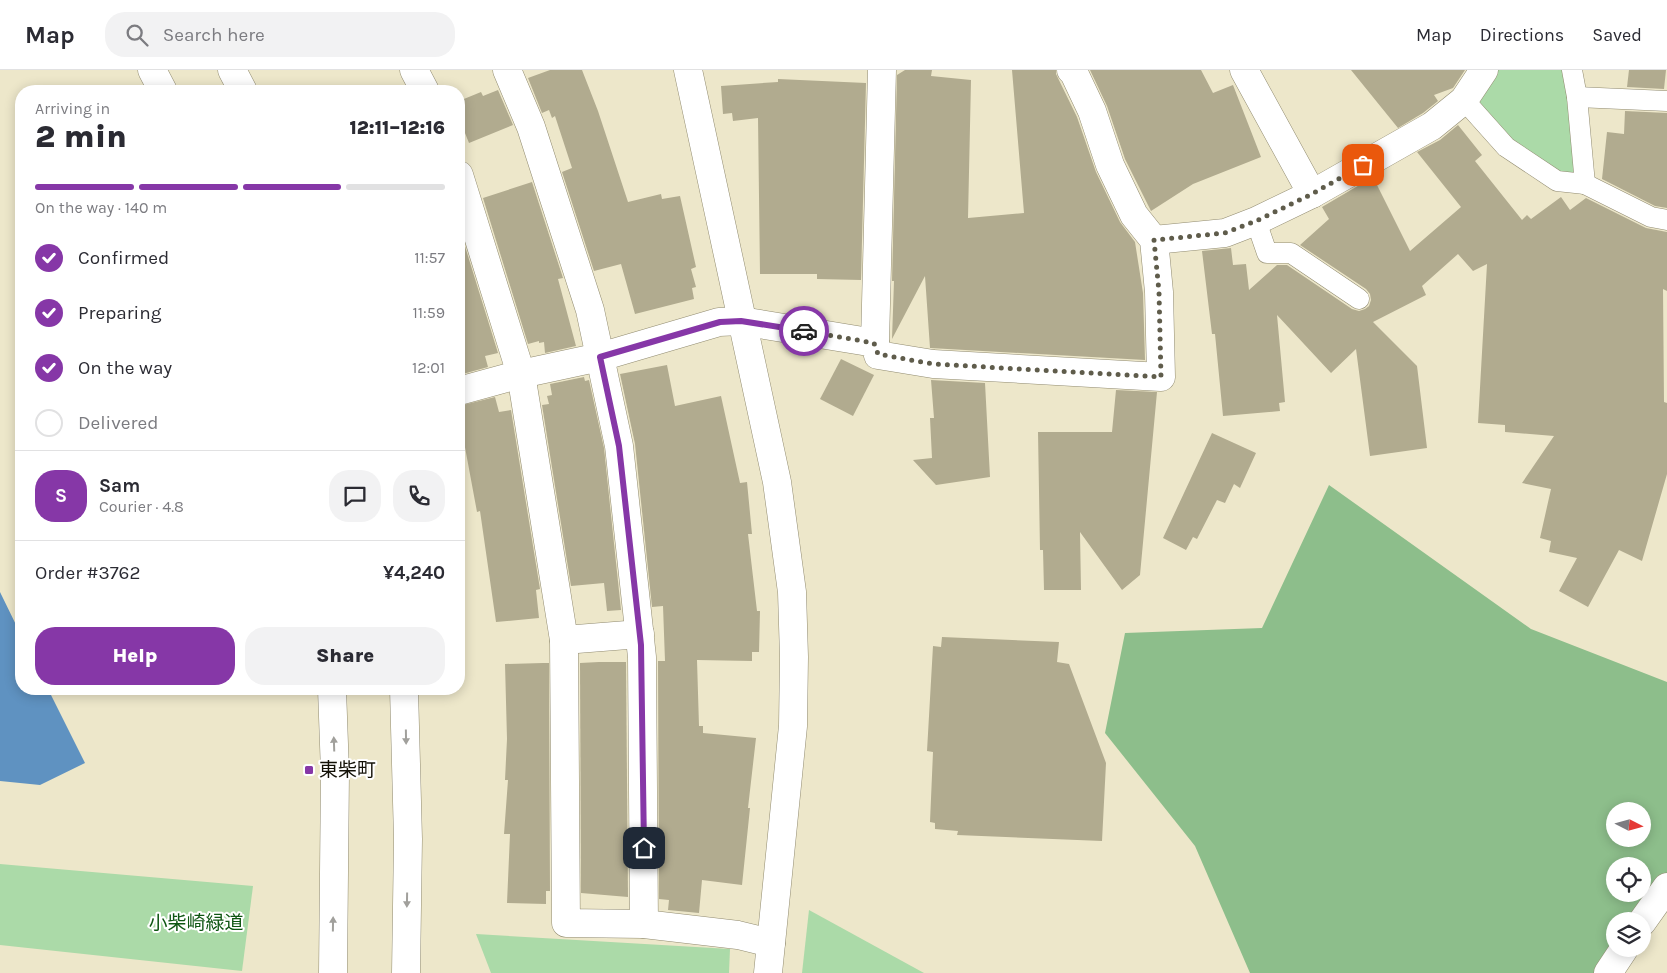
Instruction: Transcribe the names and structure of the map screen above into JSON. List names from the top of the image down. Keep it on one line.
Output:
{"parks":["小柴崎緑道"],"places":{"transit":["東柴町"]},"north":"right","page":{"header":"Map","search":"Search here","nav":["Map","Directions","Saved"],"heading":["2 min","Arriving in","12:11–12:16"],"panel":["Sam","Courier · 4.8","Order #3762","¥4,240"],"bar":"On the way · 140 m","list":[["Confirmed","11:57"],["Preparing","11:59"],["On the way","12:01"],"Delivered"],"round":"S","buttons":["Help","Share"]}}
